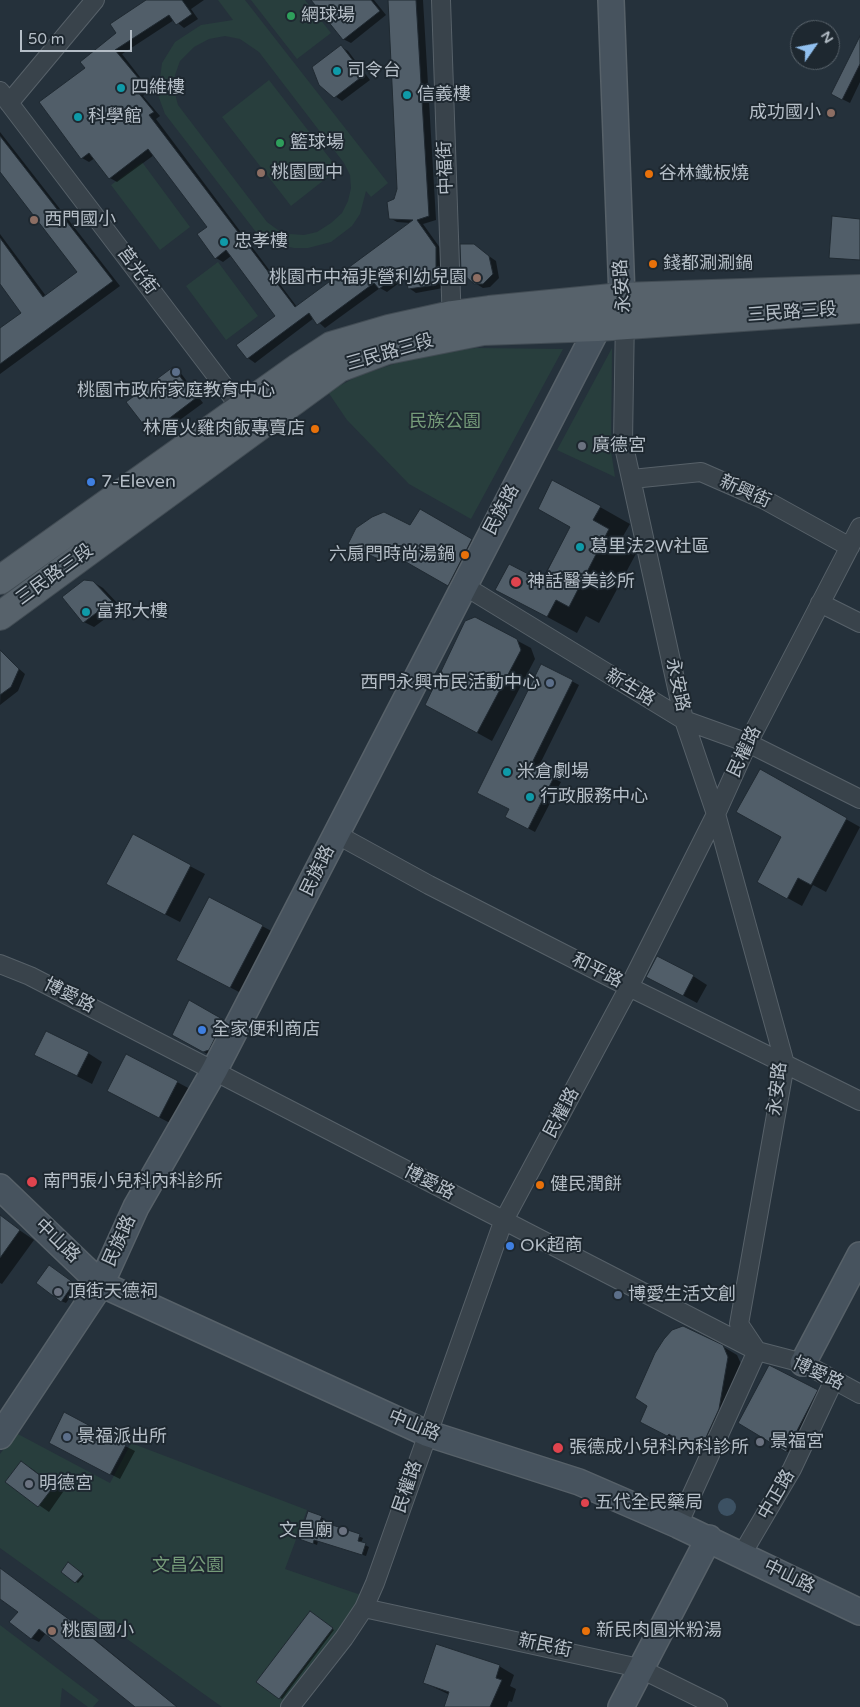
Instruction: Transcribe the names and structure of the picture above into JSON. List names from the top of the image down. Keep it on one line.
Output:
{"streets":{"main road":["永安路","三民路三段","民族路","中山路"],"street":["中福街","莒光街","新興街","新生路","民權路","和平路","博愛路","中正路","新民街"]},"crossings":[["中福街","三民路三段"],["莒光街","三民路三段"],["永安路","三民路三段"],["永安路","新興街"],["永安路","民族路"],["永安路","新生路"],["永安路","民權路"],["永安路","和平路"],["永安路","博愛路"],["三民路三段","民族路"],["新興街","民權路"],["民族路","新生路"],["民族路","和平路"],["民族路","博愛路"],["民族路","中山路"],["新生路","民權路"],["民權路","和平路"],["民權路","博愛路"],["民權路","中山路"],["民權路","新民街"],["博愛路","中正路"],["中山路","中正路"]],"parks":["民族公園","文昌公園"],"places":["網球場","司令台","四維樓","信義樓","成功國小","科學館","籃球場","桃園國中","谷林鐵板燒","西門國小","忠孝樓","錢都涮涮鍋","桃園市中福非營利幼兒園","桃園市政府家庭教育中心","林厝火雞肉飯專賣店","廣德宮","7-Eleven","葛里法2W社區","六扇門時尚湯鍋","神話醫美診所","富邦大樓","西門永興市民活動中心","米倉劇場","行政服務中心","全家便利商店","南門張小兒科內科診所","健民潤餅","OK超商","頂街天德祠","博愛生活文創","景福派出所","景福宮","張德成小兒科內科診所","明德宮","五代全民藥局","文昌廟","桃園國小","新民肉圓米粉湯"],"scale_bar":"50 m","north":"top right"}
